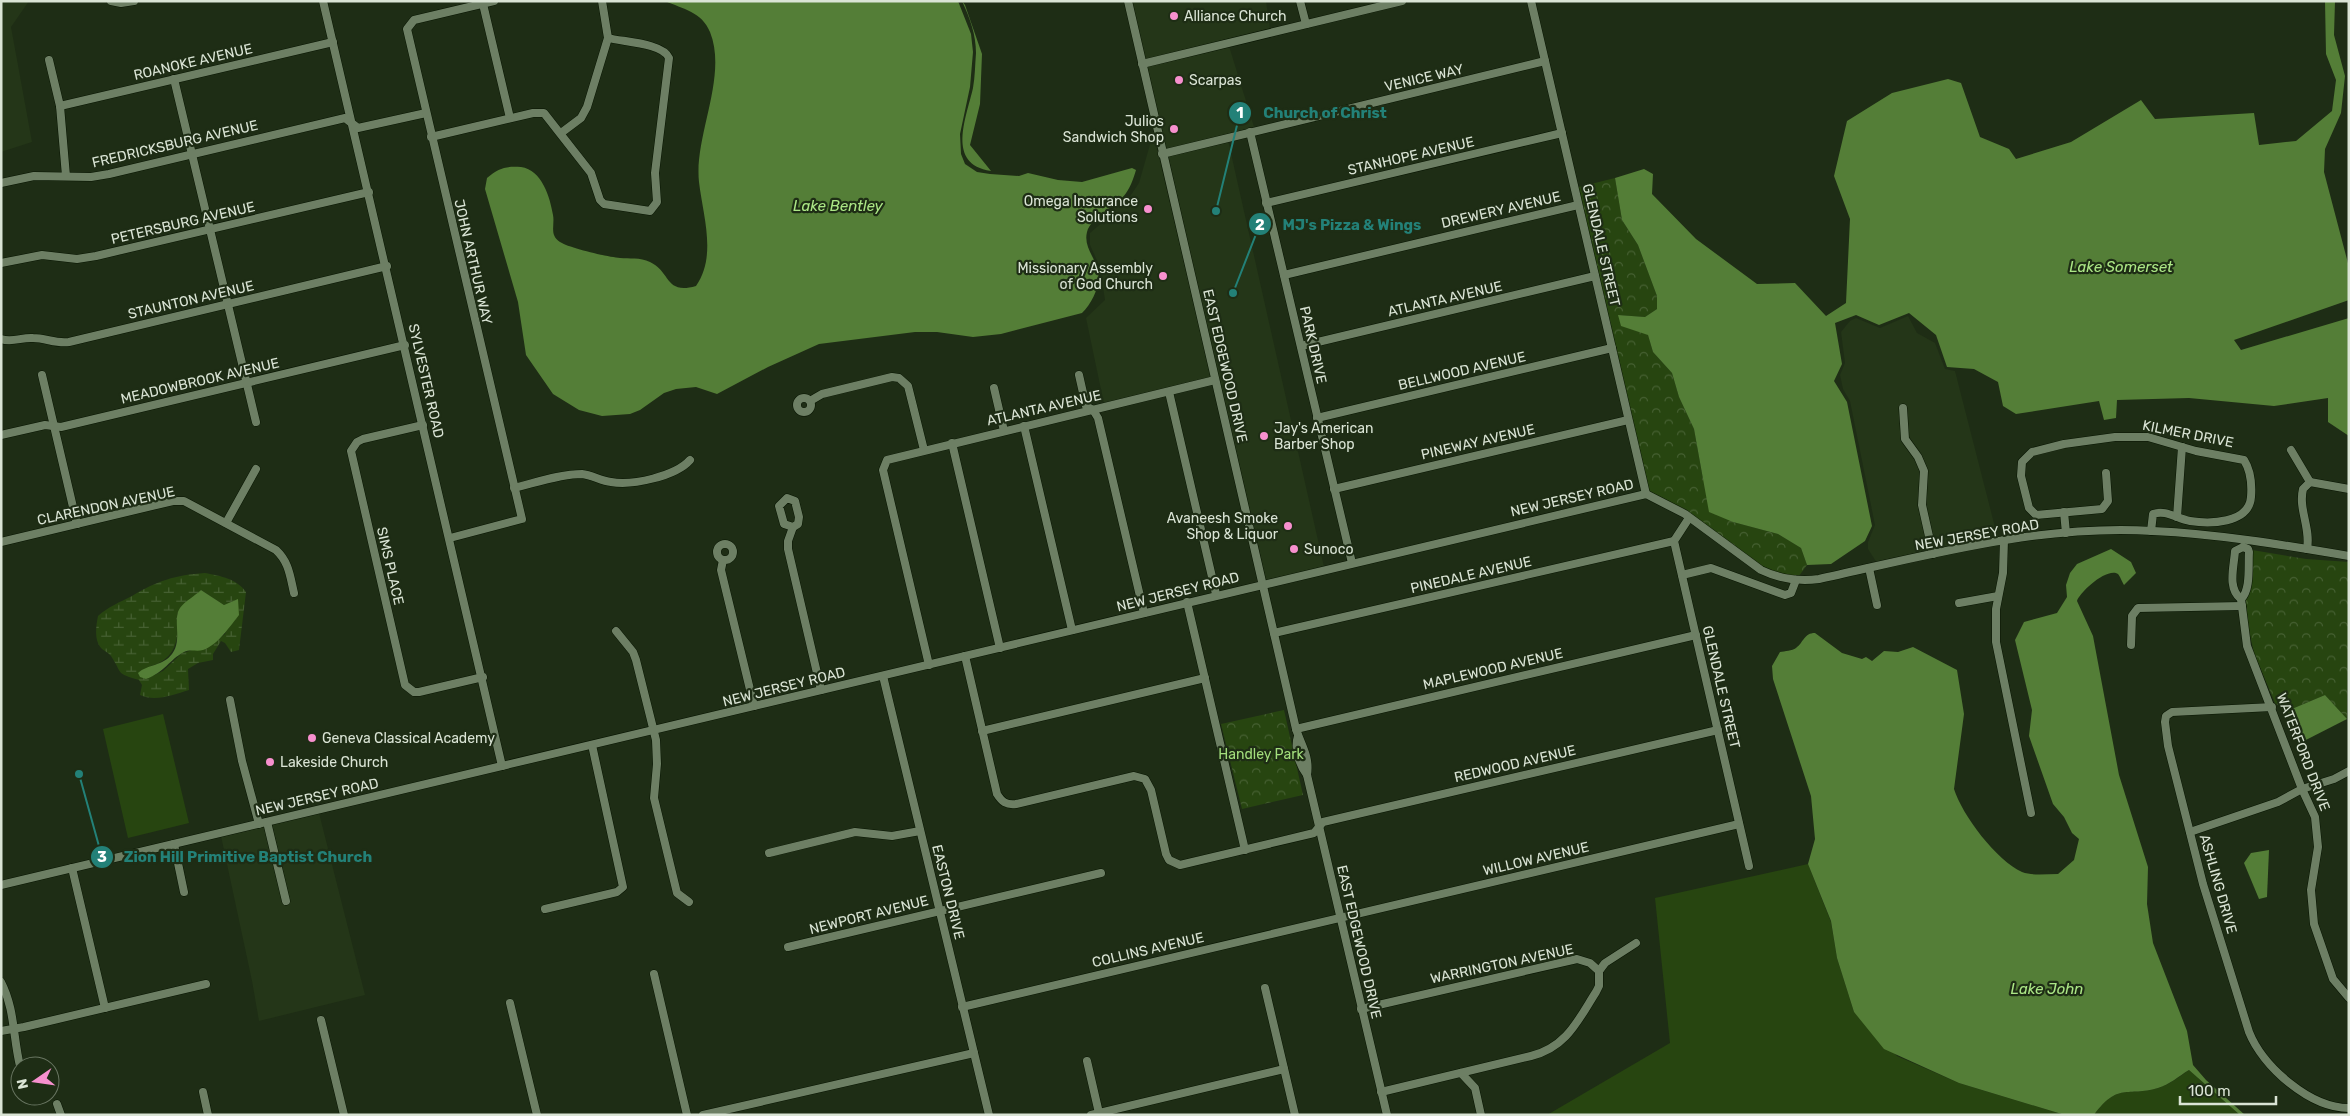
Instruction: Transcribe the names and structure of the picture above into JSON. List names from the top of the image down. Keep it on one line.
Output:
{"streets":{"street":["ROANOKE AVENUE","VENICE WAY","FREDRICKSBURG AVENUE","STANHOPE AVENUE","DREWERY AVENUE","PETERSBURG AVENUE","GLENDALE STREET","JOHN ARTHUR WAY","ATLANTA AVENUE","STAUNTON AVENUE","PARK DRIVE","EAST EDGEWOOD DRIVE","BELLWOOD AVENUE","MEADOWBROOK AVENUE","SYLVESTER ROAD","KILMER DRIVE","PINEWAY AVENUE","NEW JERSEY ROAD","CLARENDON AVENUE","SIMS PLACE","PINEDALE AVENUE","MAPLEWOOD AVENUE","WATERFORD DRIVE","REDWOOD AVENUE","WILLOW AVENUE","ASHLING DRIVE","EASTON DRIVE","NEWPORT AVENUE","COLLINS AVENUE","WARRINGTON AVENUE"]},"crossings":[["ROANOKE AVENUE","SYLVESTER ROAD"],["VENICE WAY","GLENDALE STREET"],["VENICE WAY","PARK DRIVE"],["VENICE WAY","EAST EDGEWOOD DRIVE"],["FREDRICKSBURG AVENUE","JOHN ARTHUR WAY"],["FREDRICKSBURG AVENUE","SYLVESTER ROAD"],["STANHOPE AVENUE","GLENDALE STREET"],["STANHOPE AVENUE","PARK DRIVE"],["DREWERY AVENUE","GLENDALE STREET"],["DREWERY AVENUE","PARK DRIVE"],["PETERSBURG AVENUE","SYLVESTER ROAD"],["GLENDALE STREET","ATLANTA AVENUE"],["GLENDALE STREET","BELLWOOD AVENUE"],["GLENDALE STREET","PINEWAY AVENUE"],["GLENDALE STREET","NEW JERSEY ROAD"],["GLENDALE STREET","PINEDALE AVENUE"],["GLENDALE STREET","MAPLEWOOD AVENUE"],["GLENDALE STREET","REDWOOD AVENUE"],["GLENDALE STREET","WILLOW AVENUE"],["JOHN ARTHUR WAY","SYLVESTER ROAD"],["ATLANTA AVENUE","PARK DRIVE"],["ATLANTA AVENUE","EAST EDGEWOOD DRIVE"],["ATLANTA AVENUE","NEW JERSEY ROAD"],["STAUNTON AVENUE","SYLVESTER ROAD"],["PARK DRIVE","BELLWOOD AVENUE"],["PARK DRIVE","PINEWAY AVENUE"],["PARK DRIVE","NEW JERSEY ROAD"],["EAST EDGEWOOD DRIVE","NEW JERSEY ROAD"],["EAST EDGEWOOD DRIVE","PINEDALE AVENUE"],["EAST EDGEWOOD DRIVE","MAPLEWOOD AVENUE"],["EAST EDGEWOOD DRIVE","REDWOOD AVENUE"],["EAST EDGEWOOD DRIVE","WILLOW AVENUE"],["EAST EDGEWOOD DRIVE","COLLINS AVENUE"],["EAST EDGEWOOD DRIVE","WARRINGTON AVENUE"],["MEADOWBROOK AVENUE","SYLVESTER ROAD"],["SYLVESTER ROAD","NEW JERSEY ROAD"],["SYLVESTER ROAD","SIMS PLACE"],["KILMER DRIVE","NEW JERSEY ROAD"],["NEW JERSEY ROAD","WATERFORD DRIVE"],["NEW JERSEY ROAD","EASTON DRIVE"],["WATERFORD DRIVE","ASHLING DRIVE"],["WILLOW AVENUE","COLLINS AVENUE"],["EASTON DRIVE","NEWPORT AVENUE"],["EASTON DRIVE","COLLINS AVENUE"]],"water":["Lake Bentley","Lake Somerset","Lake John"],"parks":["Handley Park"],"places":["Alliance Church","Scarpas","Julios Sandwich Shop","Omega Insurance Solutions","Church of Christ","Missionary Assembly of God Church","MJ's Pizza & Wings","Jay's American Barber Shop","Avaneesh Smoke Shop & Liquor","Sunoco","Geneva Classical Academy","Lakeside Church","Zion Hill Primitive Baptist Church"],"scale_bar":"100 m","north":"left"}
